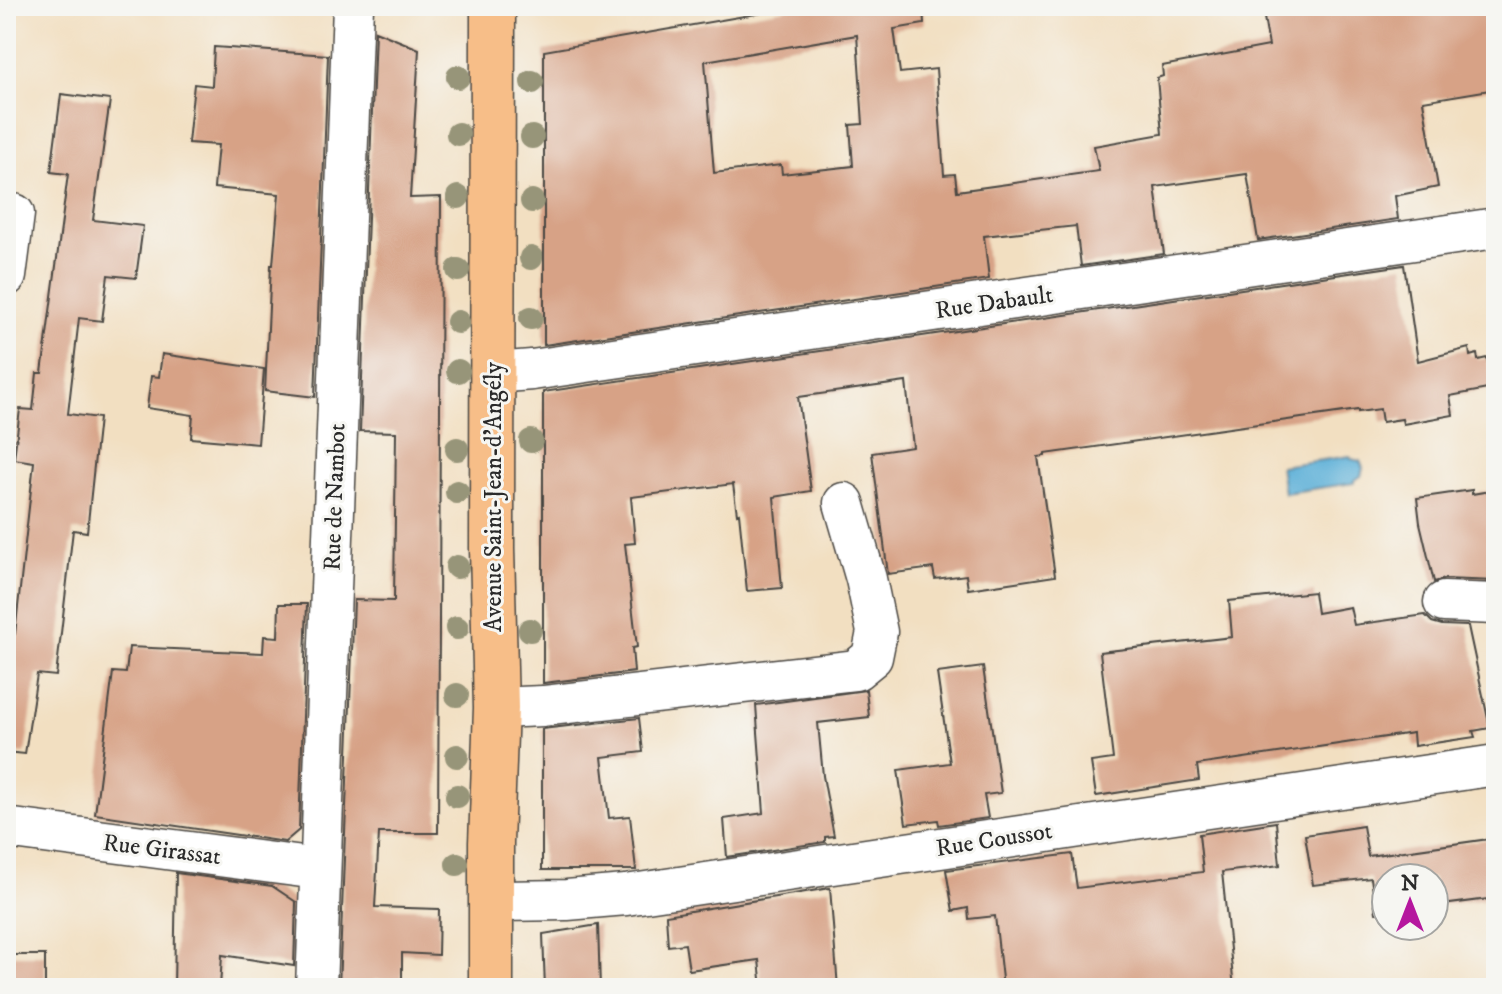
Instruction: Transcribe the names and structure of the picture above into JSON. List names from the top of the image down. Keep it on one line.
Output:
{"streets":{"main road":["Avenue Saint-Jean-d'Angély"],"street":["Rue Dabault","Rue de Nambot","Rue Coussot","Rue Girassat"]},"crossings":[["Rue Dabault","Avenue Saint-Jean-d'Angély"],["Rue de Nambot","Rue Girassat"],["Avenue Saint-Jean-d'Angély","Rue Coussot"]],"north":"top"}
